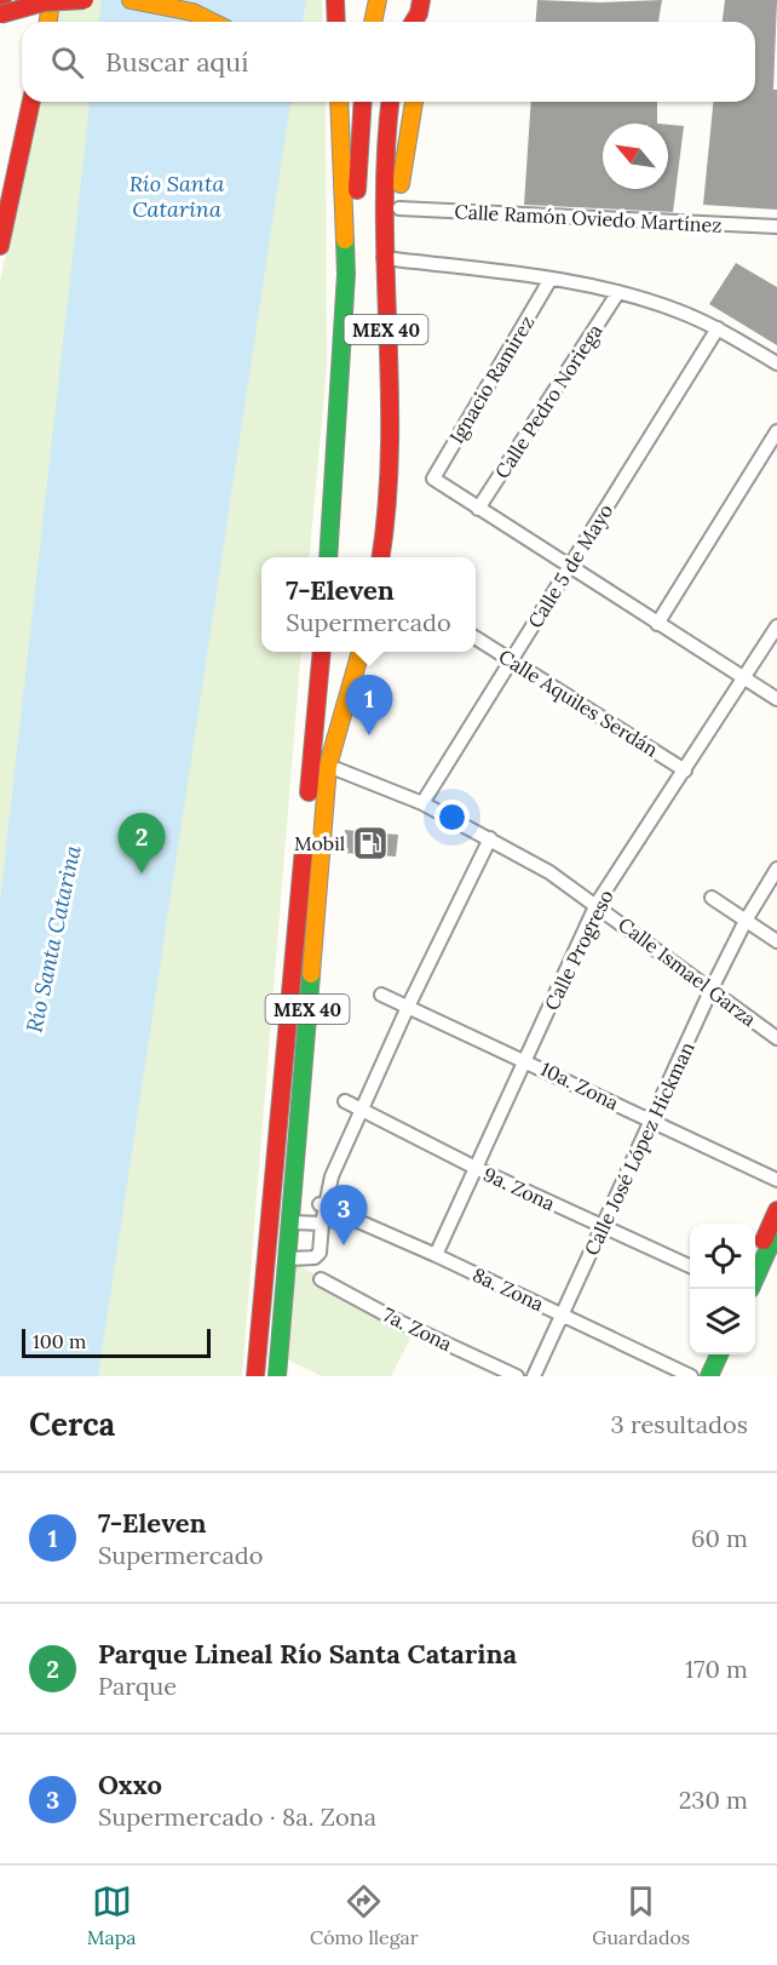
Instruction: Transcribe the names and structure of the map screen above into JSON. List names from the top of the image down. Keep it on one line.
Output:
{"streets":{"main road":["MEX 40"],"street":["Calle Ramón Oviedo Martínez","Ignacio Ramirez","Calle Pedro Noriega","Calle 5 de Mayo","Calle Aquiles Serdán","Calle Progreso","Calle Ismael Garza","10a. Zona","Calle José López Hickman","9a. Zona","8a. Zona","7a. Zona"]},"crossings":[["MEX 40","Calle Ismael Garza"],["Ignacio Ramirez","Calle Pedro Noriega"],["Calle 5 de Mayo","Calle Aquiles Serdán"],["Calle 5 de Mayo","Calle Ismael Garza"],["Calle Aquiles Serdán","Calle Progreso"],["Calle Progreso","Calle Ismael Garza"],["Calle Progreso","10a. Zona"],["Calle Progreso","9a. Zona"],["Calle Progreso","8a. Zona"],["Calle Ismael Garza","Calle José López Hickman"],["10a. Zona","Calle José López Hickman"],["Calle José López Hickman","9a. Zona"],["Calle José López Hickman","8a. Zona"]],"water":["Río Santa Catarina"],"places":{"fuel station":["Mobil"]},"scale_bar":"100 m","north":"top left","page":{"search":"Buscar aquí","popup":["7-Eleven","Supermercado"],"pins":["1","2","3"],"scale":"100 m","heading":["Cerca","3 resultados"],"list":[{"mark":"1","name":"7-Eleven","note":"Supermercado","value":"60 m"},{"mark":"2","name":"Parque Lineal Río Santa Catarina","note":"Parque","value":"170 m"},{"mark":"3","name":"Oxxo","note":"Supermercado · 8a. Zona","value":"230 m"}],"nav":["Mapa","Cómo llegar","Guardados"]}}
